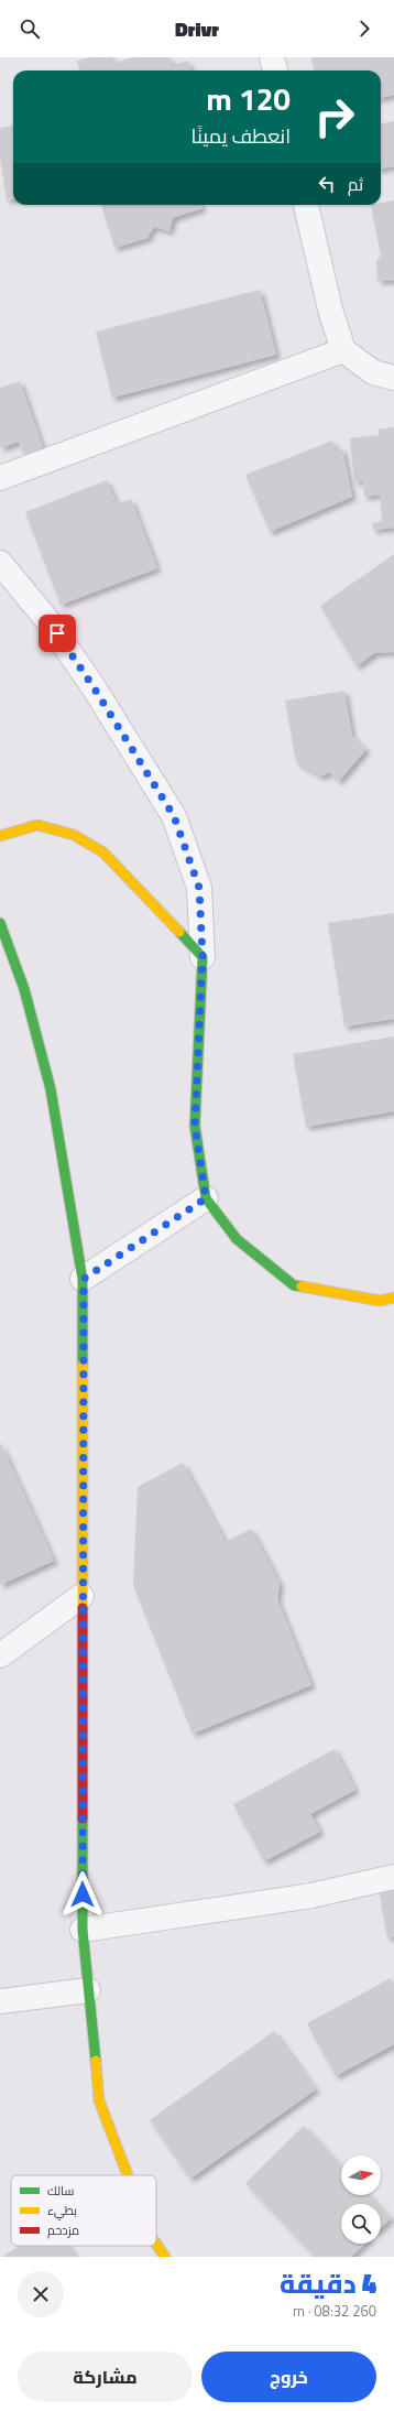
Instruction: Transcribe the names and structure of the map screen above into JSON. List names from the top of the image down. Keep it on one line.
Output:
{"legend":["سالك","بطيء","مزدحم"],"north":"right","page":{"header":"Drivr","turn":["120 m","انعطف يمينًا"],"then":"ثم","heading":["4 دقيقة","260 m · 08:32"],"buttons":["خروج","مشاركة"]}}
